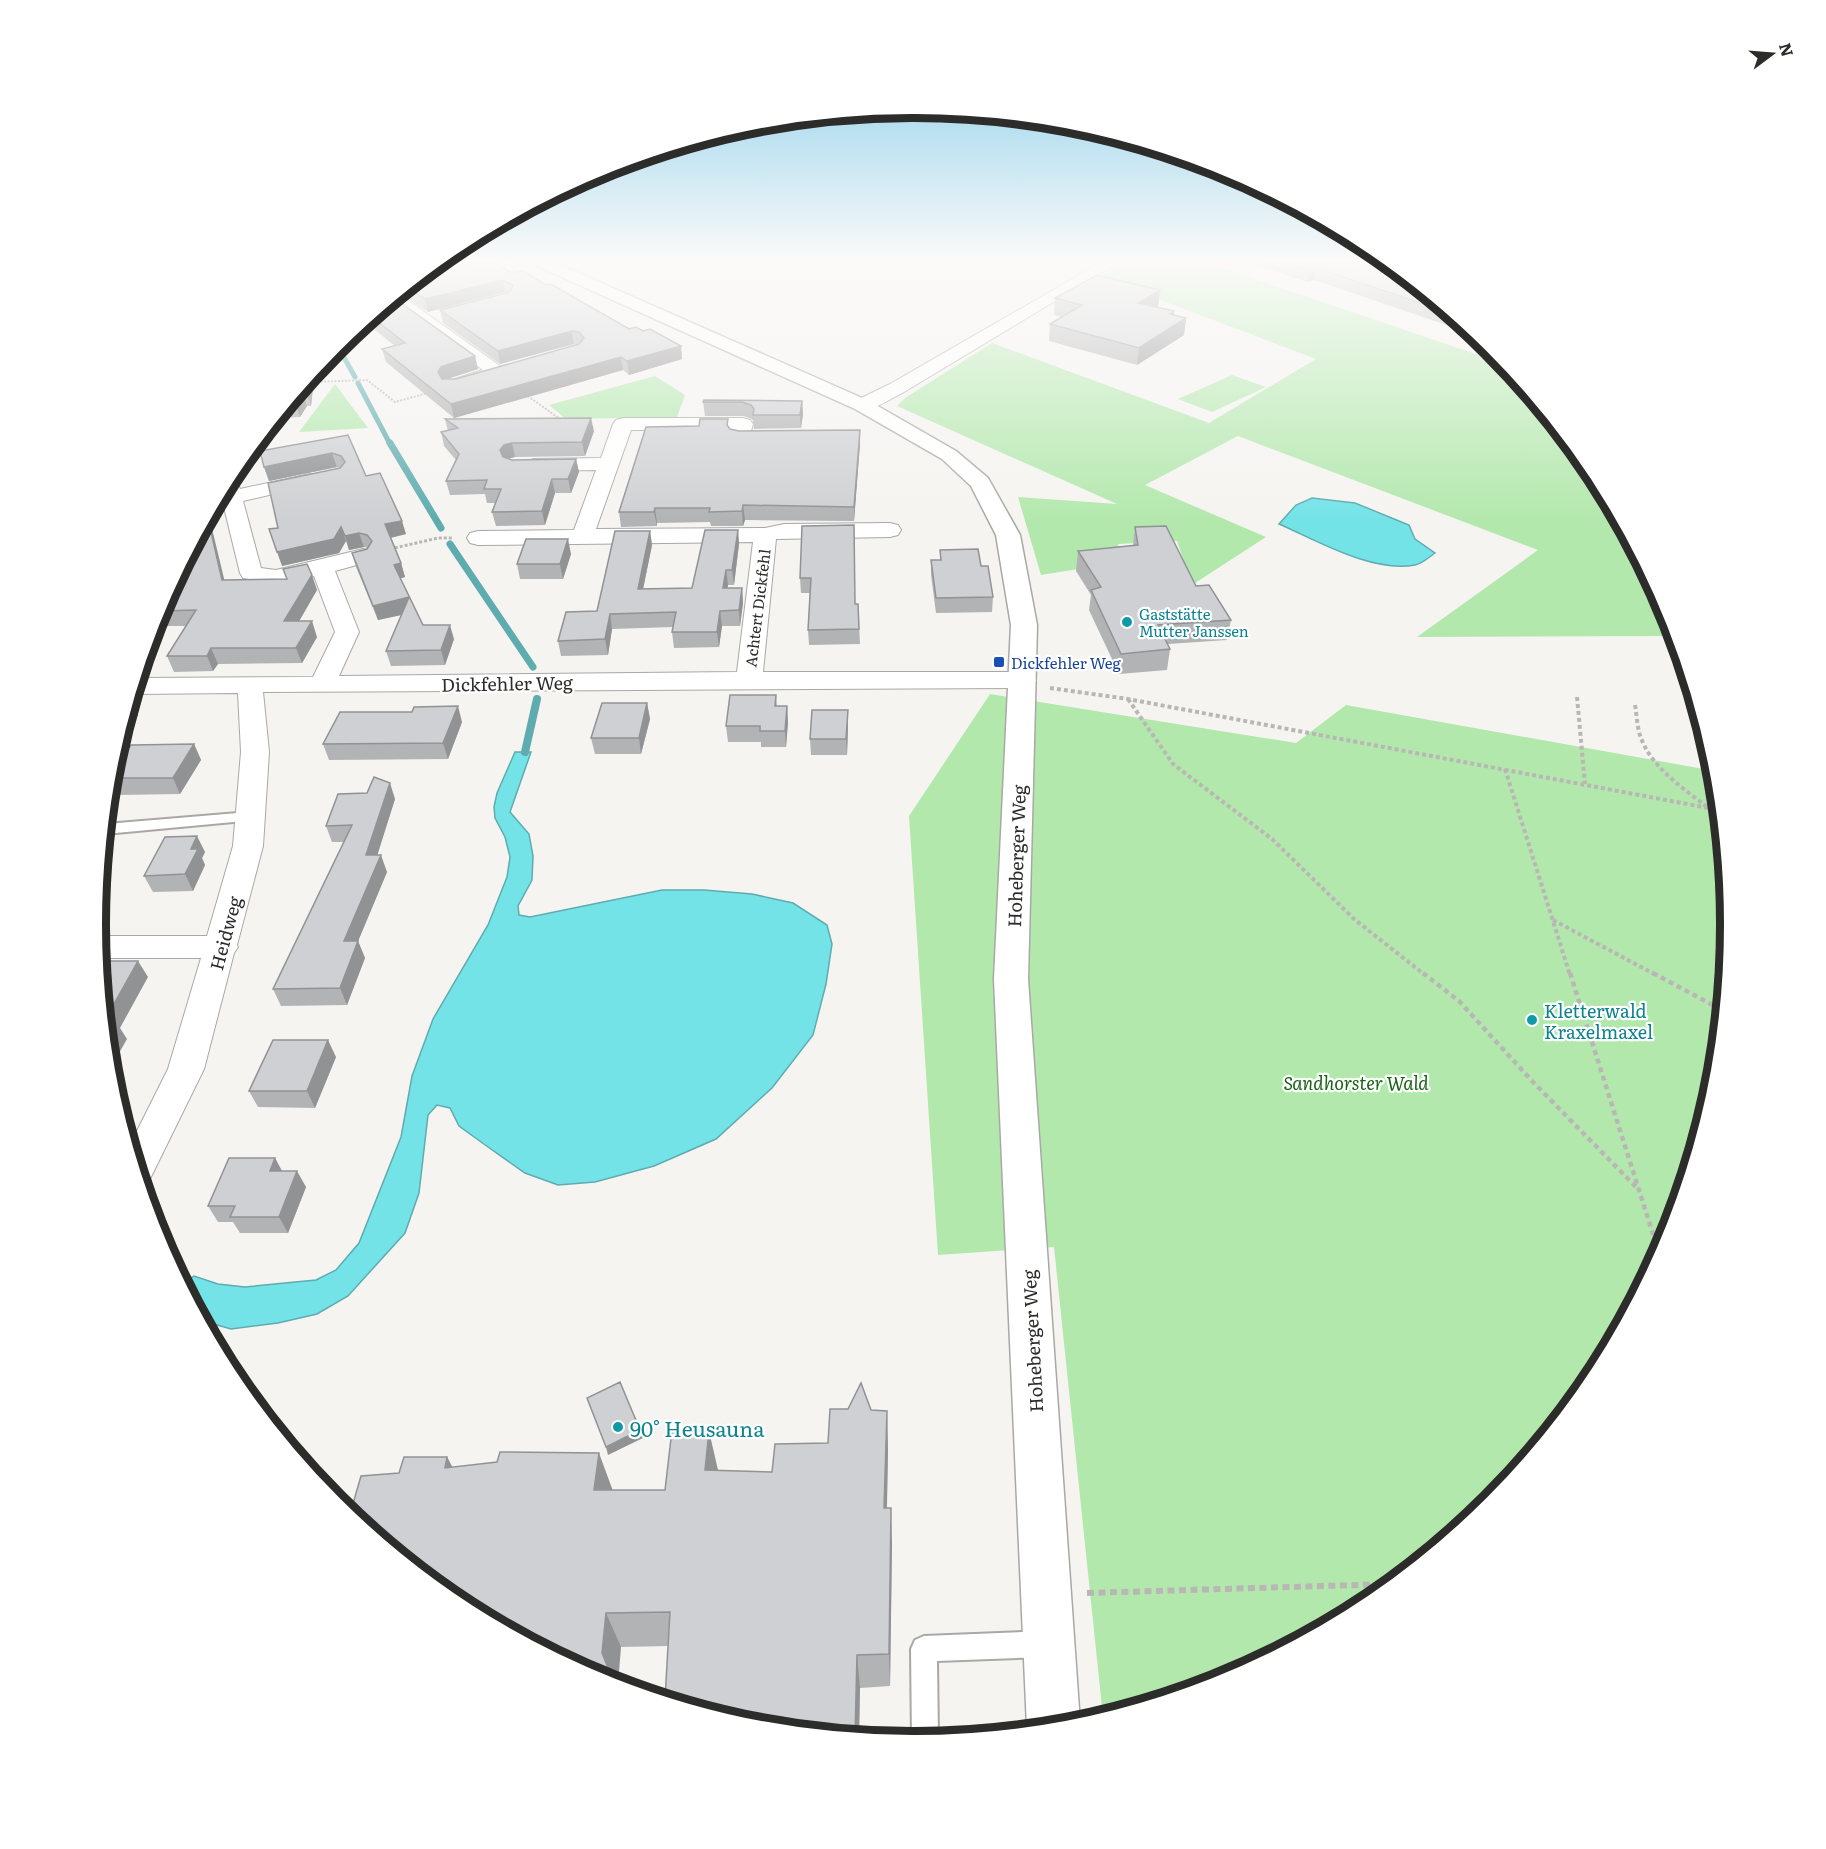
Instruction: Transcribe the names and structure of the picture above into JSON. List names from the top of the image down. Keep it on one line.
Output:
{"streets":{"street":["Achtert Dickfehl","Dickfehler Weg","Hoheberger Weg","Heidweg"]},"crossings":[["Achtert Dickfehl","Dickfehler Weg"],["Dickfehler Weg","Hoheberger Weg"],["Dickfehler Weg","Heidweg"]],"parks":["Sandhorster Wald"],"places":{"other":["Gaststätte Mutter Janssen","Kletterwald Kraxelmaxel","90° Heusauna"],"transit":["Dickfehler Weg"]},"north":"right"}
